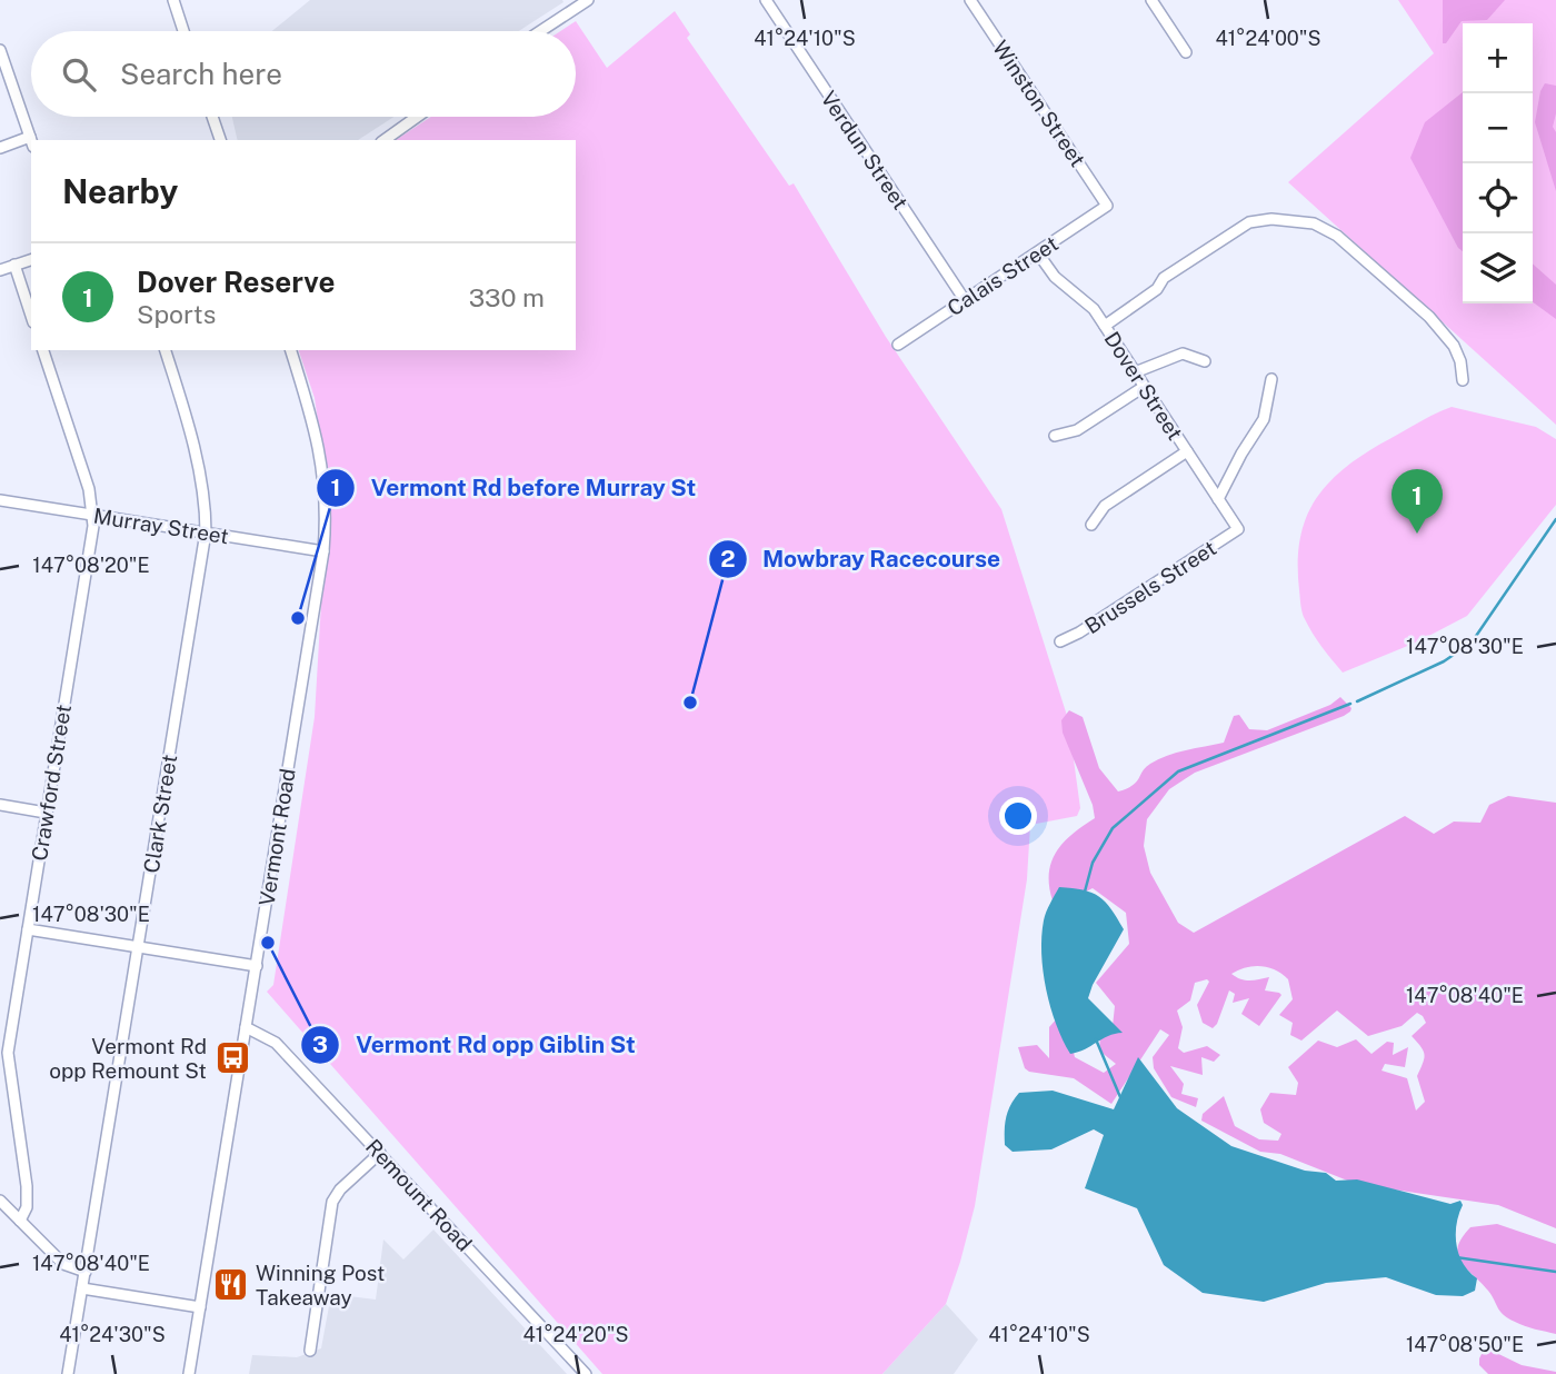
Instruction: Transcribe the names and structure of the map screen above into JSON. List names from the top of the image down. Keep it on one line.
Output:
{"streets":{"street":["Winston Street","Verdun Street","Calais Street","Dover Street","Murray Street","Brussels Street","Crawford Street","Clark Street","Vermont Road","Remount Road"]},"crossings":[["Winston Street","Calais Street"],["Verdun Street","Calais Street"],["Calais Street","Dover Street"],["Dover Street","Brussels Street"],["Murray Street","Crawford Street"],["Murray Street","Clark Street"],["Murray Street","Vermont Road"],["Vermont Road","Remount Road"]],"places":{"other":["Vermont Rd before Murray St","Mowbray Racecourse","Vermont Rd opp Giblin St"],"bus stop":["Vermont Rd opp Remount St"],"restaurant":["Winning Post Takeaway"]},"page":{"map_buttons":["+","−"],"search":"Search here","heading":"Nearby","list":[{"mark":"1","name":"Dover Reserve","note":"Sports","value":"330 m"}],"pins":"1"},"coordinates":["41°24'10\"S","41°24'00\"S","147°08'20\"E","147°08'30\"E","147°08'40\"E","41°24'30\"S","41°24'20\"S","147°08'50\"E"]}
